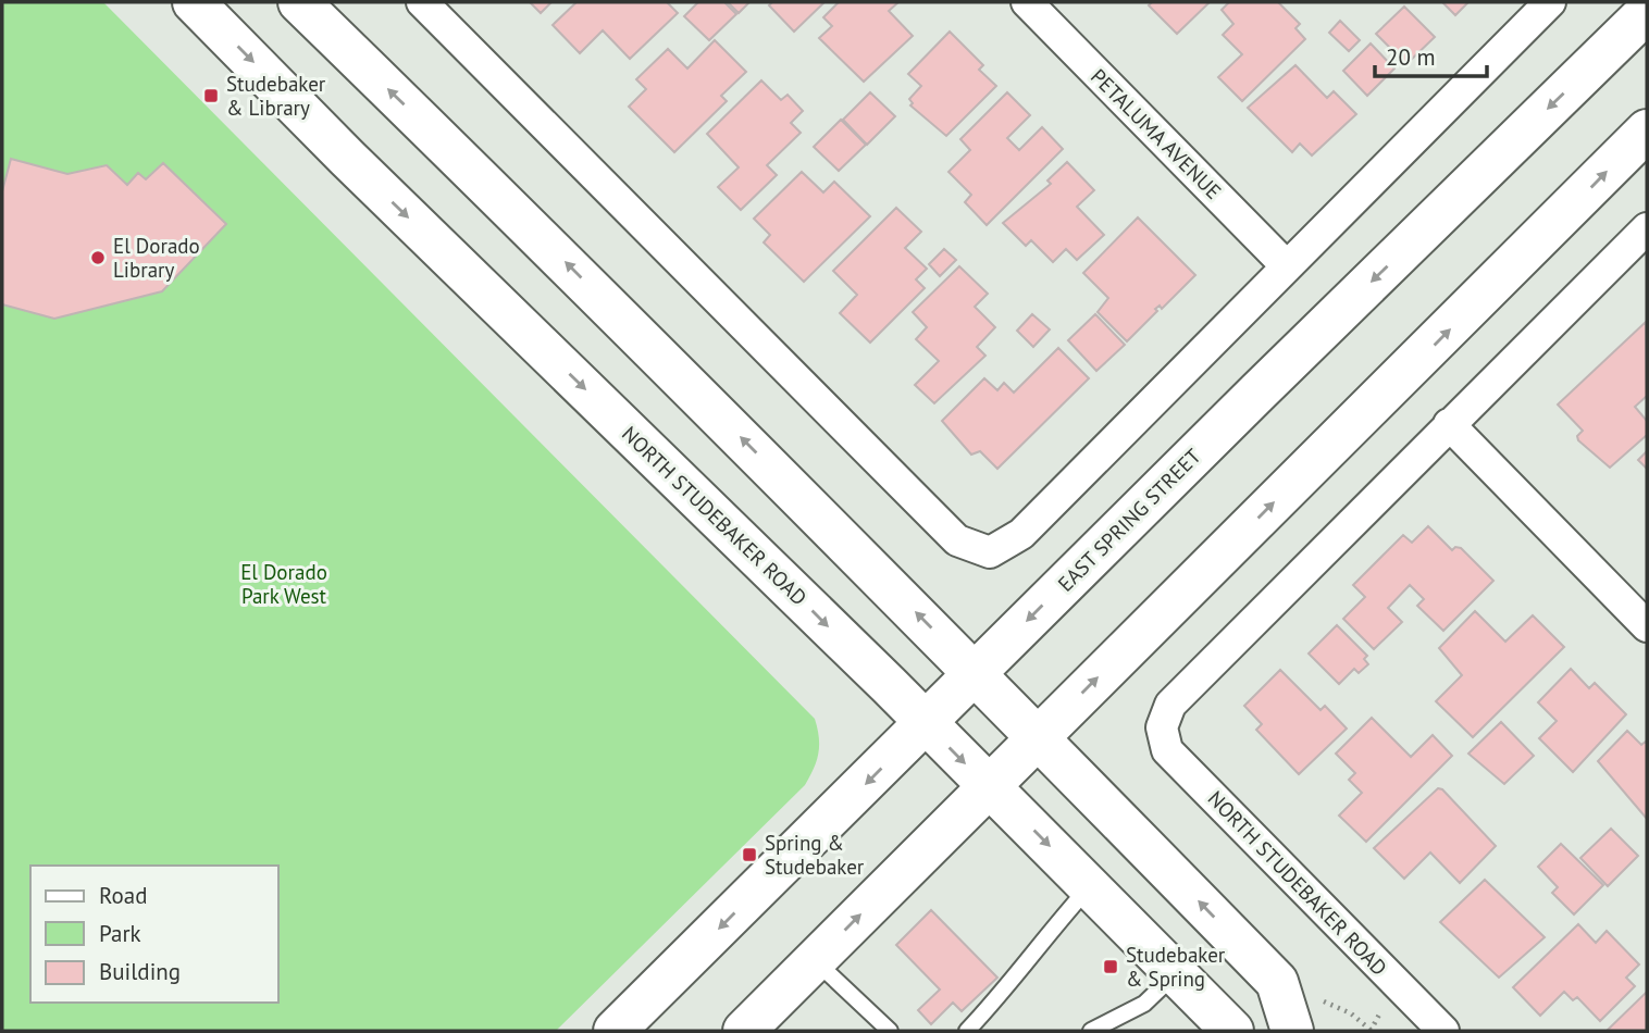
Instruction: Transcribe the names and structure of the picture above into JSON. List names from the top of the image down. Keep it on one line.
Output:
{"streets":{"main road":["NORTH STUDEBAKER ROAD","EAST SPRING STREET"],"street":["PETALUMA AVENUE"]},"crossings":[["NORTH STUDEBAKER ROAD","EAST SPRING STREET"]],"parks":["El Dorado Park West"],"places":{"transit":["Studebaker & Library","Spring & Studebaker","Studebaker & Spring"],"other":["El Dorado Library"]},"legend":["Road","Park","Building"],"scale_bar":"20 m"}
